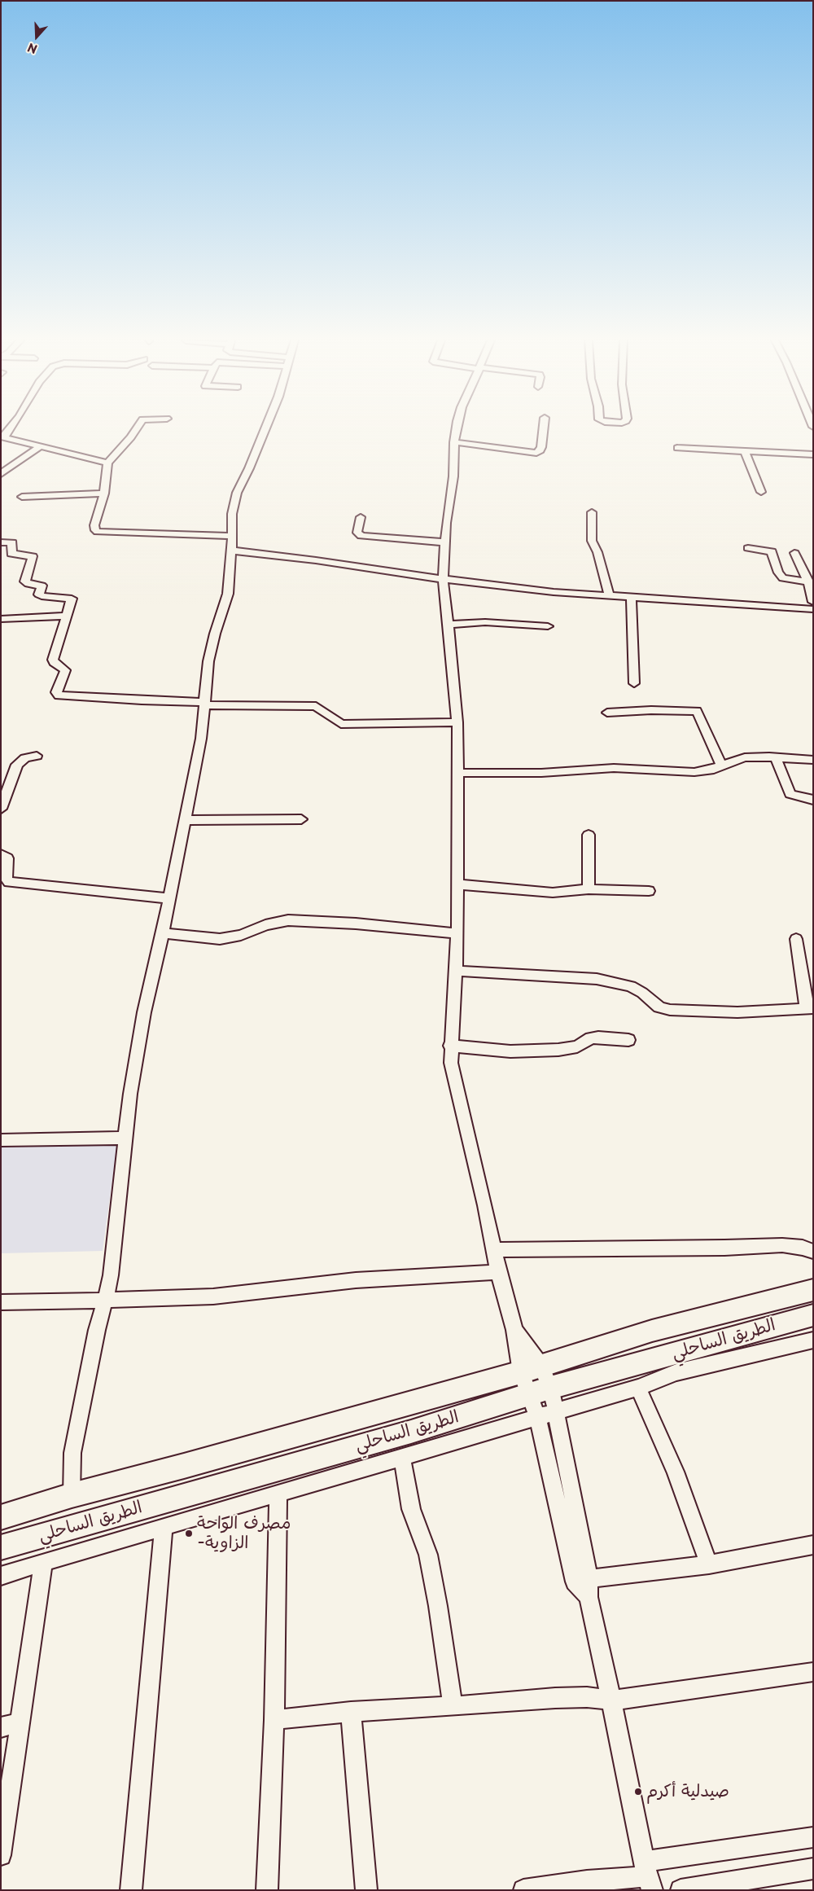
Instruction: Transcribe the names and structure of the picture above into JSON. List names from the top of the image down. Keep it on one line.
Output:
{"streets":{"highway":["الطريق الساحلي"]},"places":["مصرف الواحة -الزاوية","صيدلية أكرم"],"north":"bottom"}
